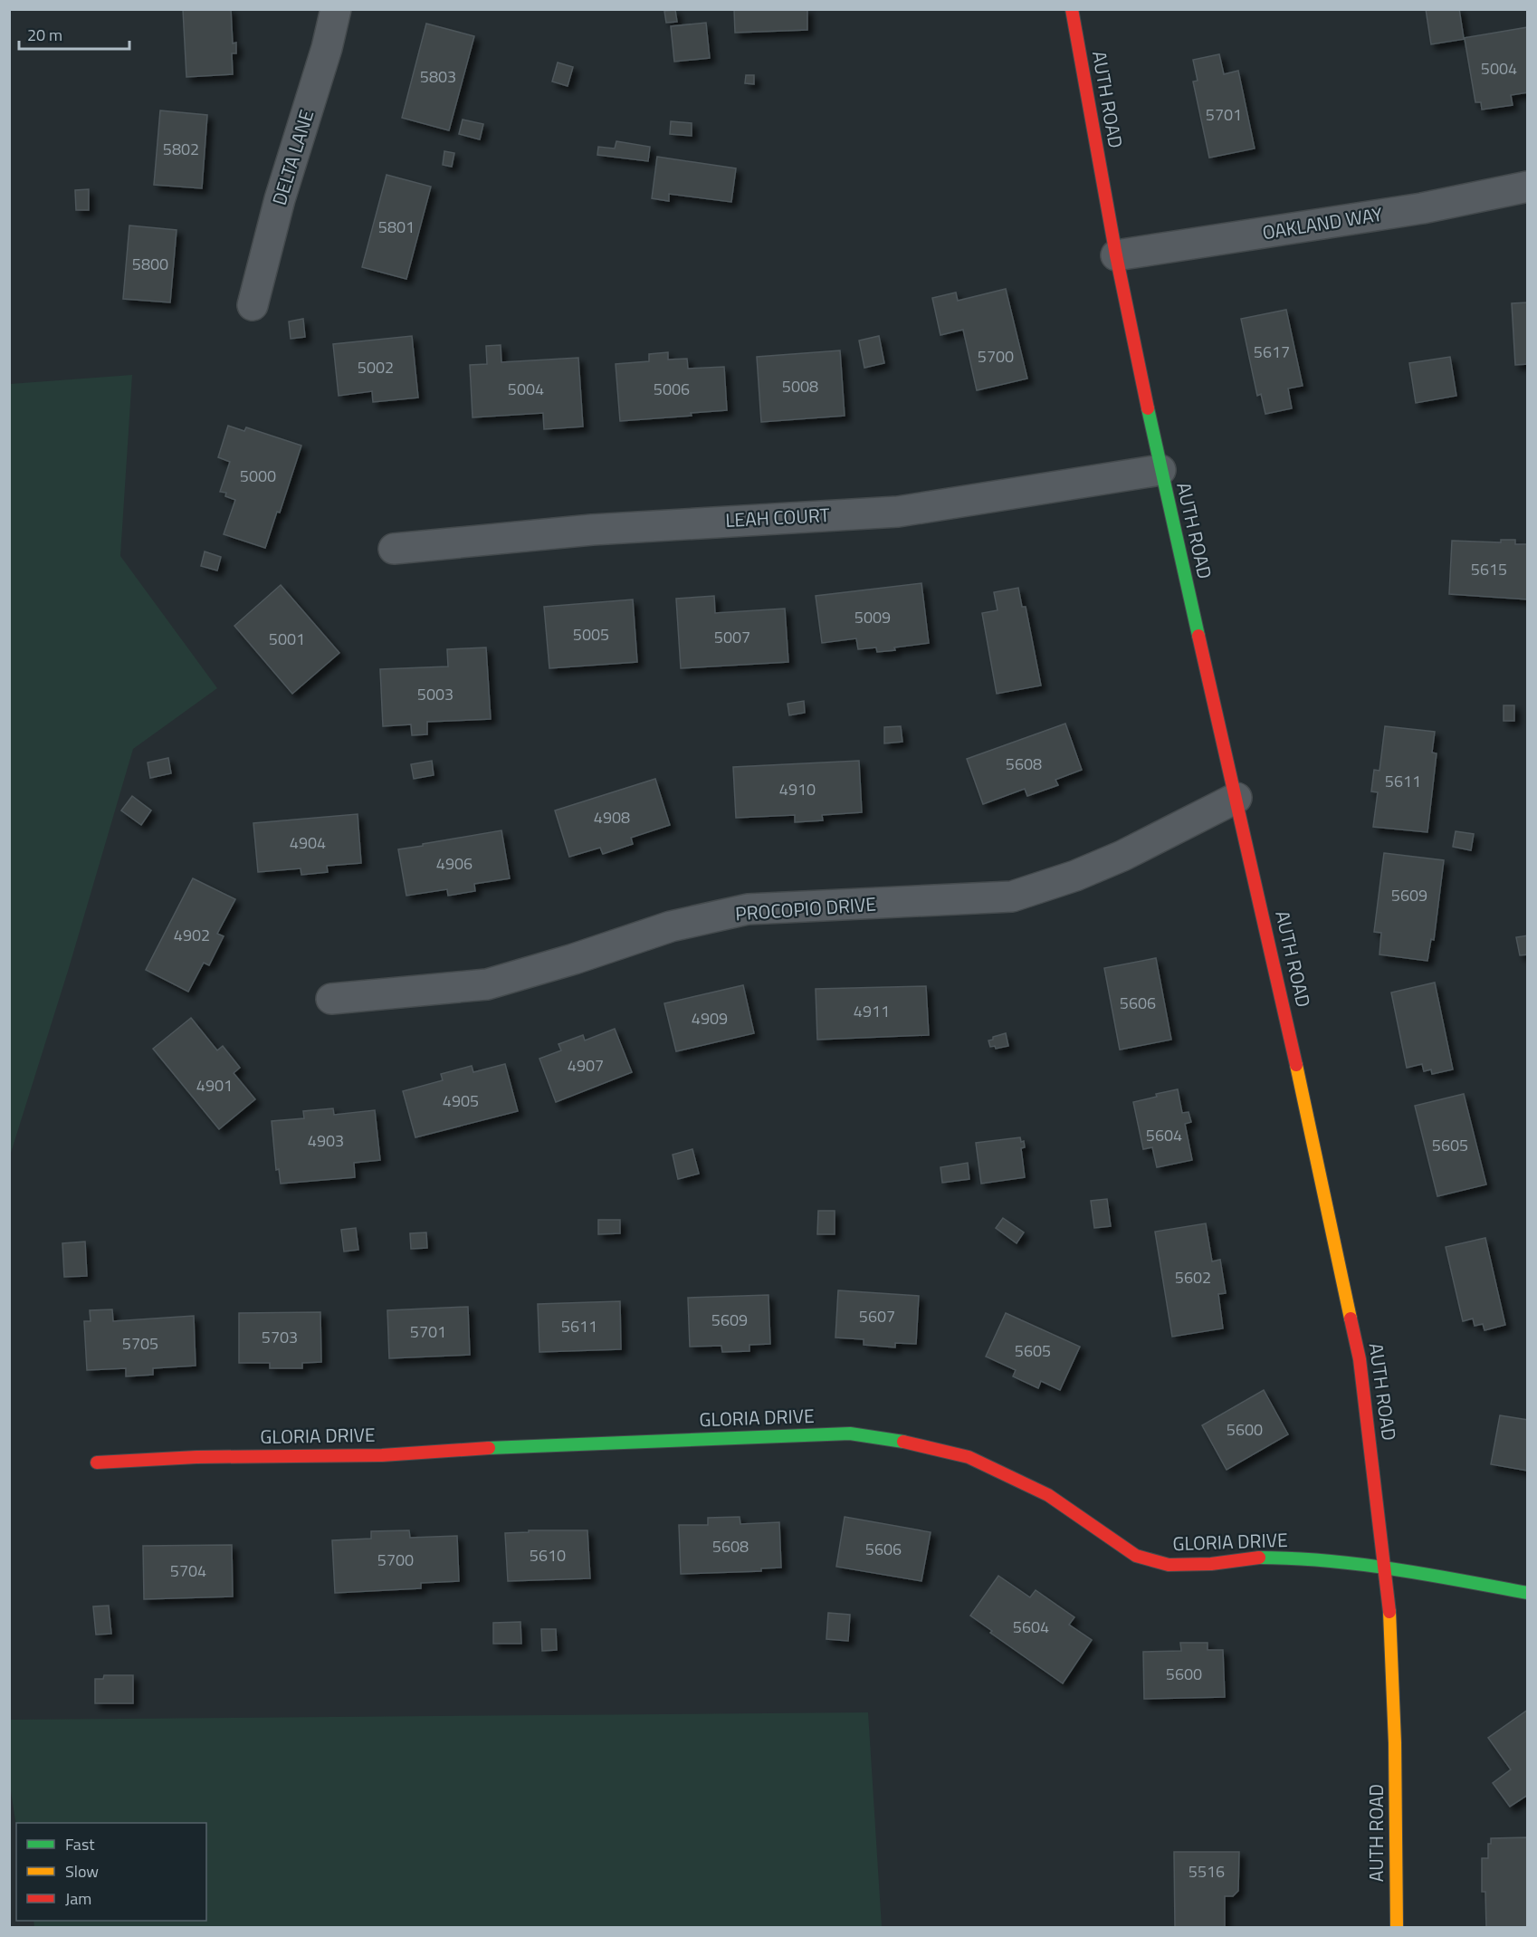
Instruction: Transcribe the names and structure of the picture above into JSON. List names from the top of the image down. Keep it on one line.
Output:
{"streets":{"main road":["AUTH ROAD","GLORIA DRIVE"],"street":["DELTA LANE","OAKLAND WAY","LEAH COURT","PROCOPIO DRIVE"]},"crossings":[["AUTH ROAD","OAKLAND WAY"],["AUTH ROAD","LEAH COURT"],["AUTH ROAD","PROCOPIO DRIVE"],["AUTH ROAD","GLORIA DRIVE"]],"house_numbers":["5004","5803","5701","5802","5801","5800","5617","5700","5002","5008","5004","5006","5000","5615","5009","5005","5007","5001","5003","5608","5611","4910","4908","4904","4906","5609","4902","5606","4911","4909","4907","4901","4905","5604","4903","5605","5602","5607","5609","5611","5701","5703","5705","5605","5600","5608","5606","5610","5700","5704","5604","5600","5516"],"legend":["Fast","Slow","Jam"],"scale_bar":"20 m"}
